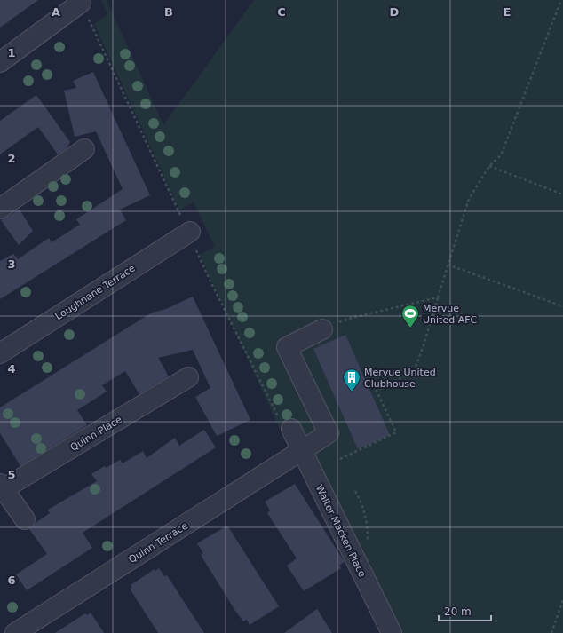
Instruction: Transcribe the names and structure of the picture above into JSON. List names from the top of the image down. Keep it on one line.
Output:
{"streets":{"street":["Loughnane Terrace","Quinn Place","Walter Macken Place","Quinn Terrace"]},"crossings":[["Walter Macken Place","Quinn Terrace"]],"places":{"sports":["Mervue United AFC"],"building":["Mervue United Clubhouse"]},"scale_bar":"20 m","grid":{"columns":["A","B","C","D","E"],"rows":["1","2","3","4","5","6"]}}
